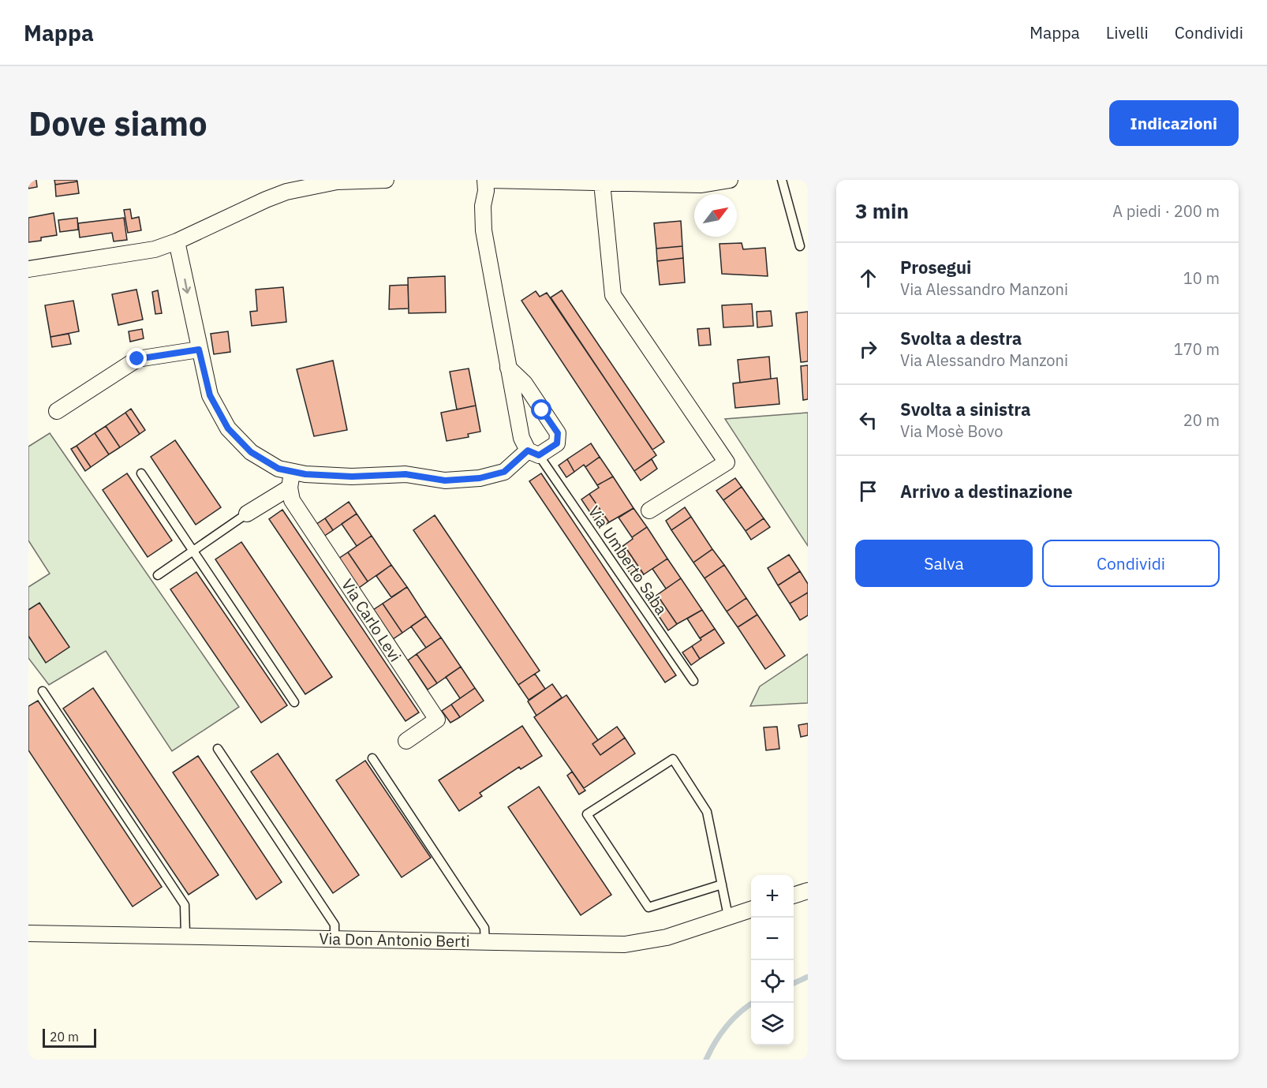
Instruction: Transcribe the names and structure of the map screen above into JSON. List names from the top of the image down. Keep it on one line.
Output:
{"streets":{"street":["Via Carlo Levi","Via Don Antonio Berti"],"lane":["Via Umberto Saba"]},"scale_bar":"20 m","north":"top right","page":{"header":"Mappa","nav":["Mappa","Livelli","Condividi"],"buttons":["Indicazioni",["Salva","Condividi"]],"title":"Dove siamo","heading":["3 min","A piedi · 200 m"],"list":[["Prosegui","Via Alessandro Manzoni","10 m"],["Svolta a destra","Via Alessandro Manzoni","170 m"],["Svolta a sinistra","Via Mosè Bovo","20 m"],"Arrivo a destinazione"],"map_buttons":["+","−"],"scale":"20 m"}}
